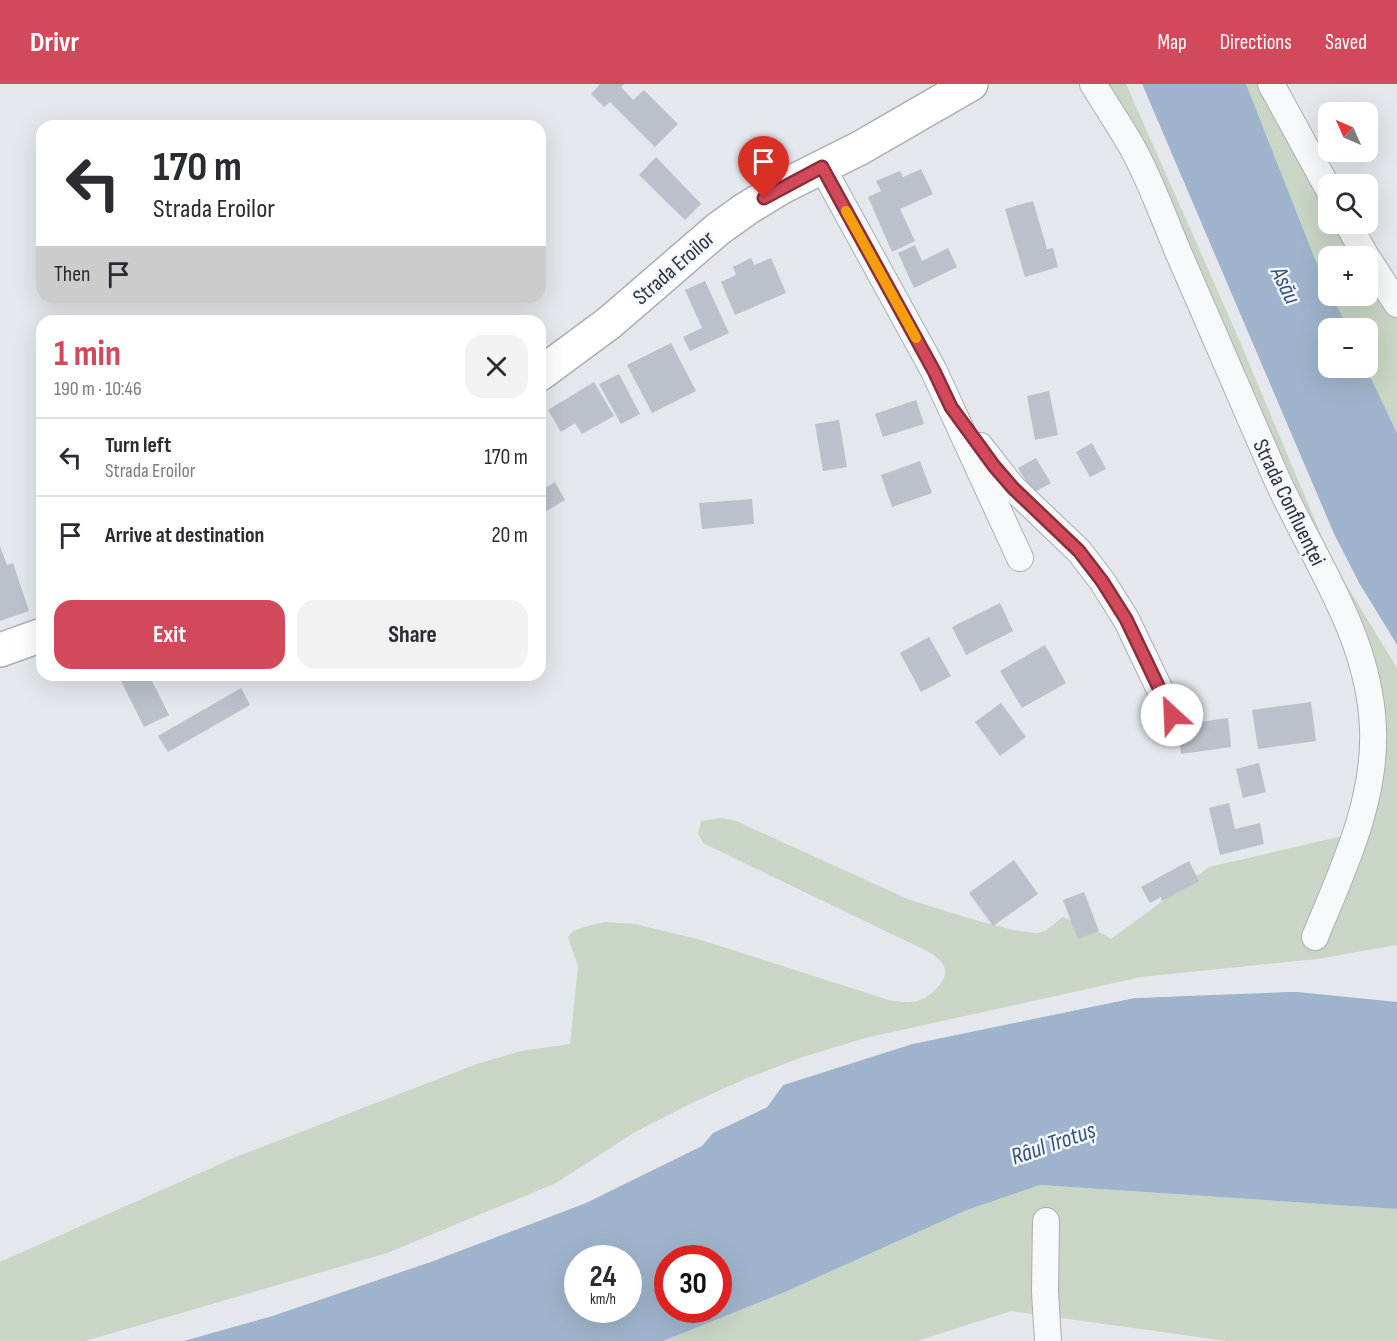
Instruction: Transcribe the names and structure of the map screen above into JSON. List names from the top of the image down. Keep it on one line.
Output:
{"streets":{"main road":["Strada Eroilor"],"street":["Strada Confluenței"]},"water":["Asău","Râul Trotuș"],"north":"top left","page":{"header":"Drivr","nav":["Map","Directions","Saved"],"map_buttons":["+","−"],"turn":["170 m","Strada Eroilor"],"then":"Then","heading":["1 min","190 m · 10:46"],"list":[{"name":"Turn left","note":"Strada Eroilor","value":"170 m"},{"name":"Arrive at destination","value":"20 m"}],"buttons":["Exit","Share"],"speed":"24 km/h","limit":"30"}}
